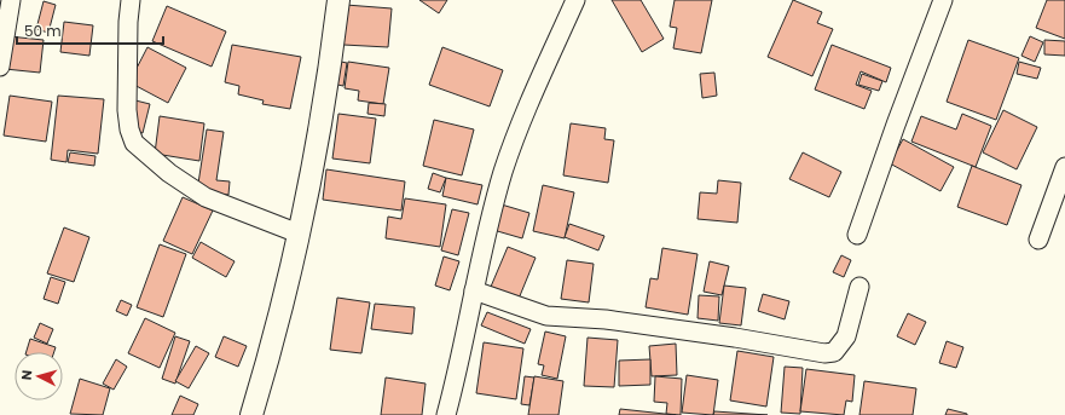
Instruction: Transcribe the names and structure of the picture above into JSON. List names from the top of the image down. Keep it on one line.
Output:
{"scale_bar":"50 m","north":"left"}
